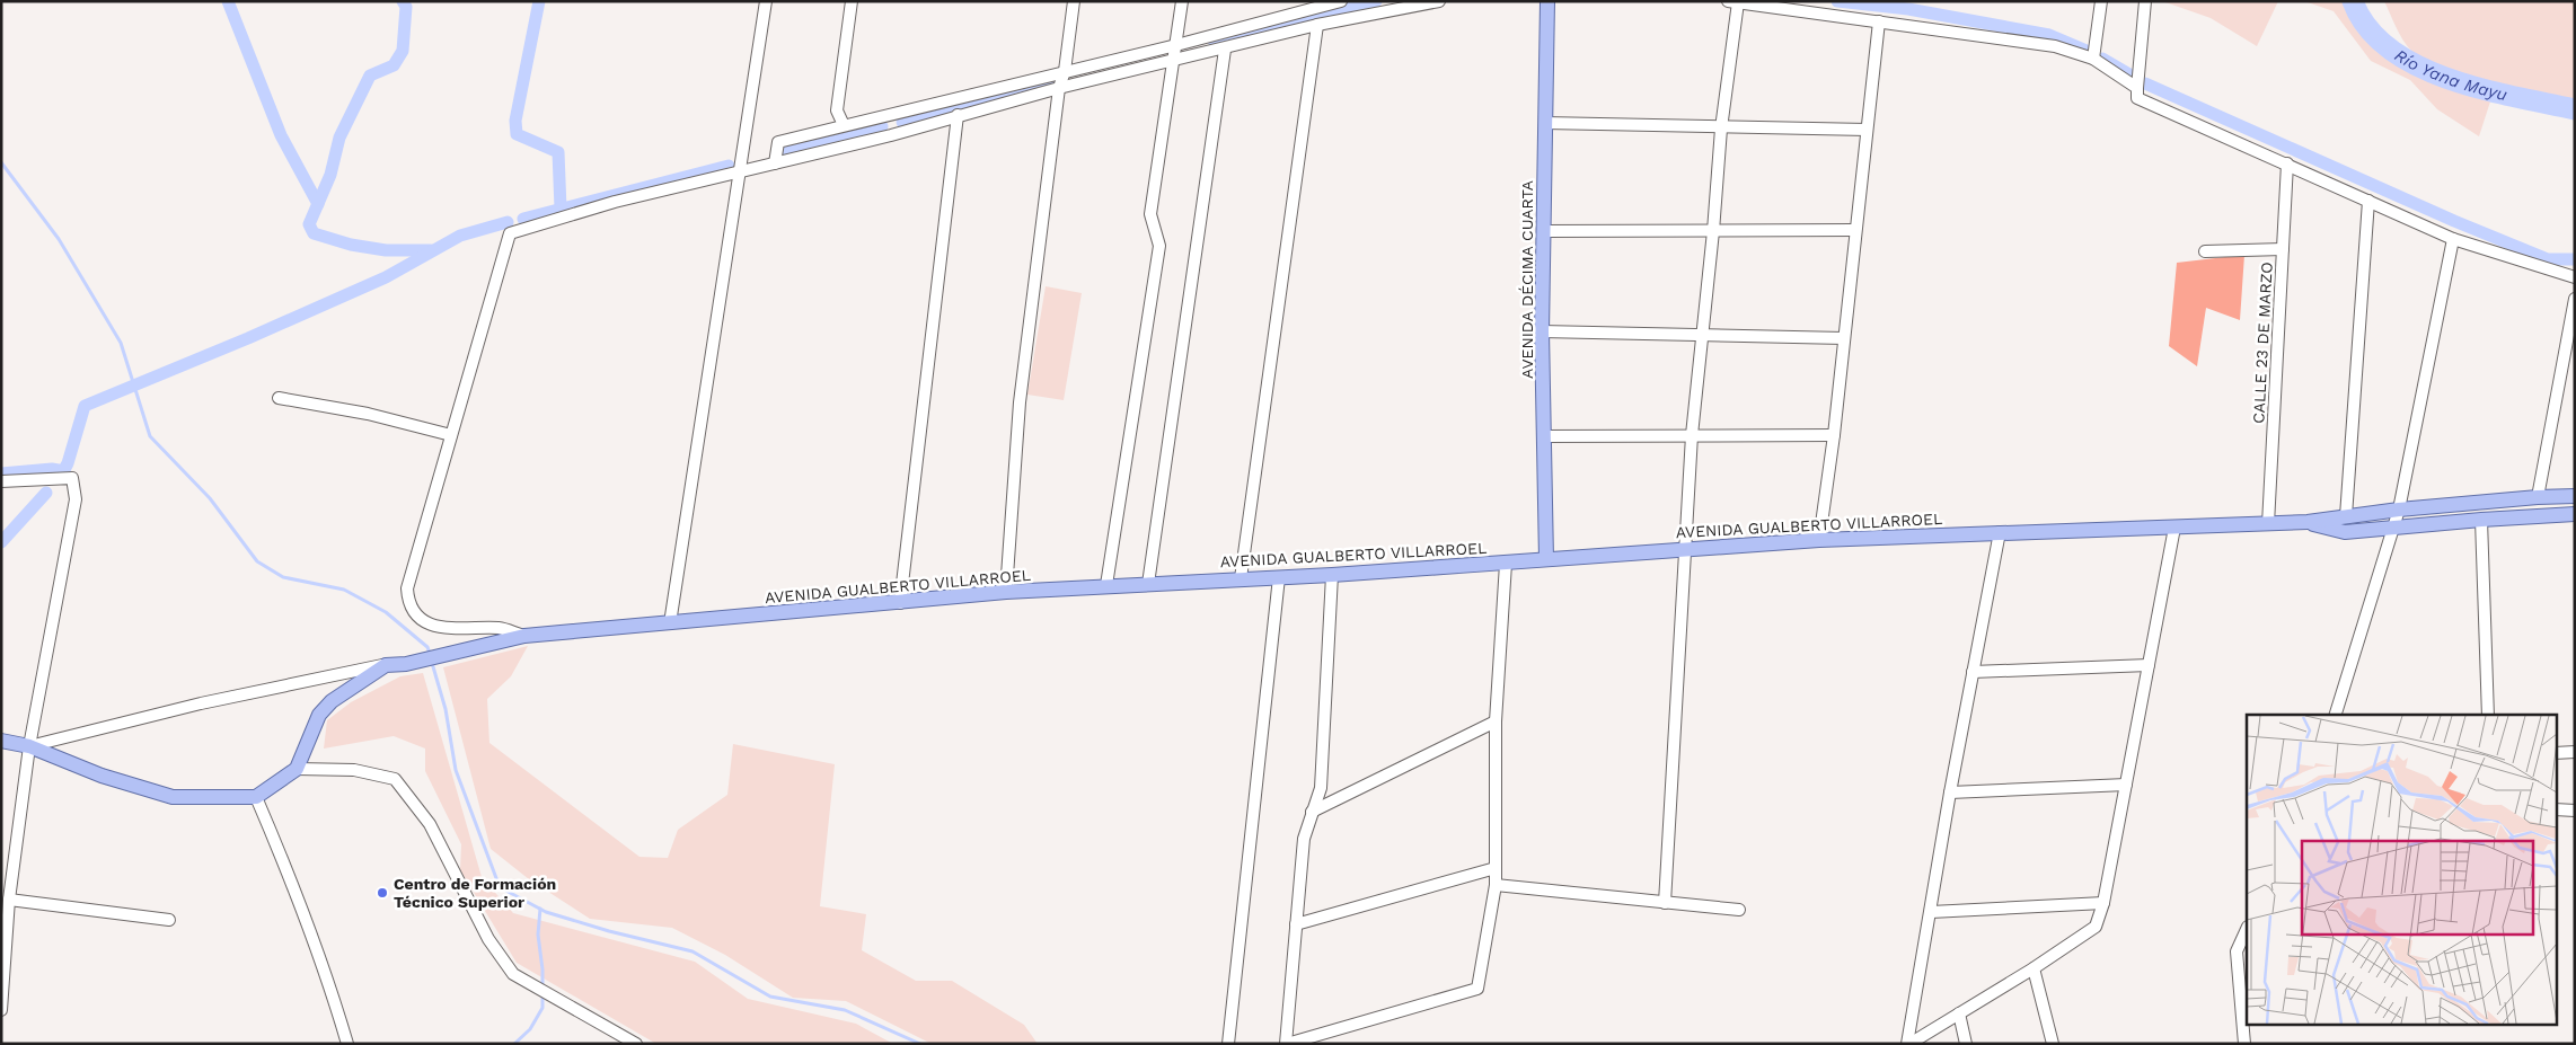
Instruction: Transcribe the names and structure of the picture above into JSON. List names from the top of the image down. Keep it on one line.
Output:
{"streets":{"main road":["AVENIDA DÉCIMA CUARTA","AVENIDA GUALBERTO VILLARROEL"],"street":["CALLE 23 DE MARZO"]},"crossings":[["AVENIDA DÉCIMA CUARTA","AVENIDA GUALBERTO VILLARROEL"],["CALLE 23 DE MARZO","AVENIDA GUALBERTO VILLARROEL"]],"water":["Río Yana Mayu"],"places":["Centro de Formación Técnico Superior"]}
